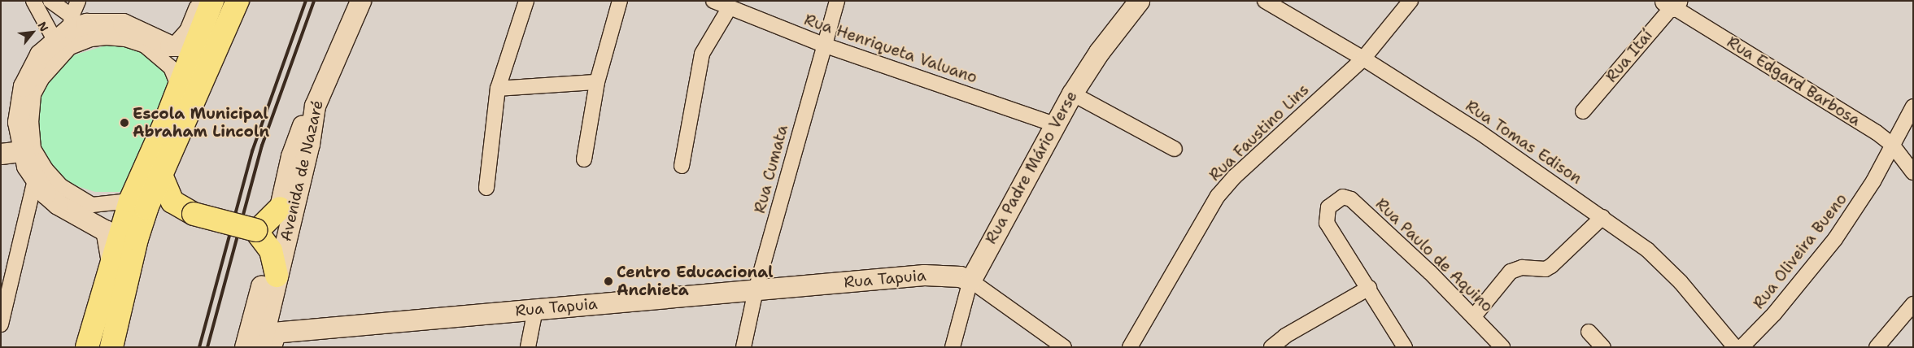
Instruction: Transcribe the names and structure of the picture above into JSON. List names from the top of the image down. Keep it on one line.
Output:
{"streets":{"street":["Rua Henriqueta Valuano","Rua Itaí","Rua Edgard Barbosa","Rua Faustino Lins","Rua Tomas Edison","Rua Padre Mário Verse","Rua Cumata","Avenida de Nazaré","Rua Oliveira Bueno","Rua Paulo de Aquino","Rua Tapuia"]},"crossings":[["Rua Henriqueta Valuano","Rua Padre Mário Verse"],["Rua Henriqueta Valuano","Rua Cumata"],["Rua Itaí","Rua Edgard Barbosa"],["Rua Edgard Barbosa","Rua Oliveira Bueno"],["Rua Faustino Lins","Rua Tomas Edison"],["Rua Padre Mário Verse","Rua Tapuia"],["Rua Cumata","Rua Tapuia"],["Avenida de Nazaré","Rua Tapuia"]],"places":["Escola Municipal Abraham Lincoln","Centro Educacional Anchieta"],"north":"top right"}
